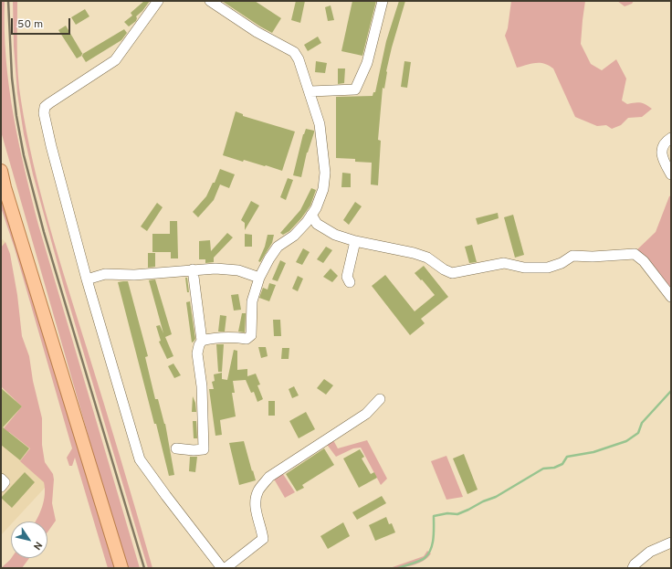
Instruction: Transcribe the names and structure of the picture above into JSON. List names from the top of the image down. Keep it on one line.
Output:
{"scale_bar":"50 m","north":"bottom right"}
